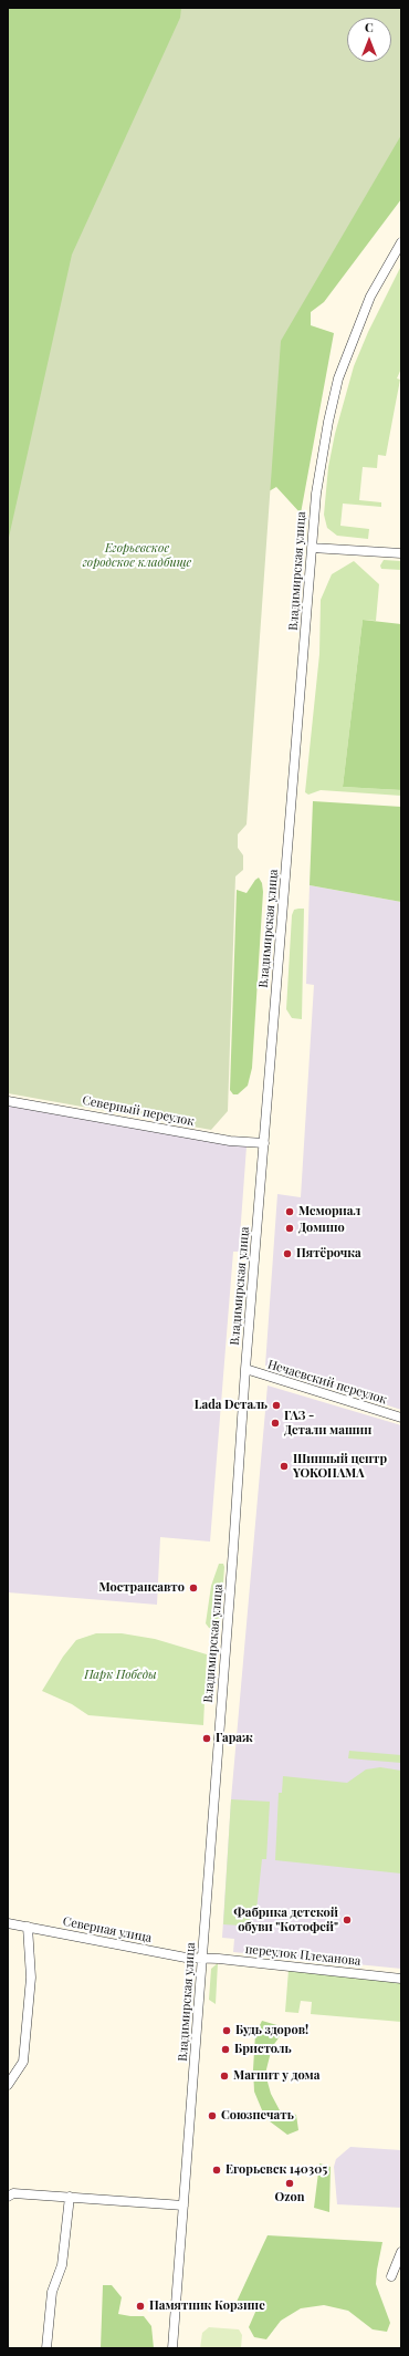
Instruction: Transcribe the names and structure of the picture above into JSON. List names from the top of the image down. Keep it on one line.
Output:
{"streets":{"street":["Владимирская улица","Северный переулок","Нечаевский переулок","Северная улица","переулок Плеханова"]},"crossings":[["Владимирская улица","Северный переулок"],["Владимирская улица","Нечаевский переулок"],["Владимирская улица","Северная улица"],["Владимирская улица","переулок Плеханова"],["Северная улица","переулок Плеханова"]],"parks":["Егорьевское городское кладбище","Парк Победы"],"places":["Мемориал","Домино","Пятёрочка","Lada Dеталь","ГАЗ - Детали машин","Шинный центр YOKOHAMA","Мострансавто","Гараж","Фабрика детской обуви \"Котофей\"","Будь здоров!","Бристоль","Магнит у дома","Союзпечать","Егорьевск 140305","Ozon","Памятник Корзине"],"north":"top"}
